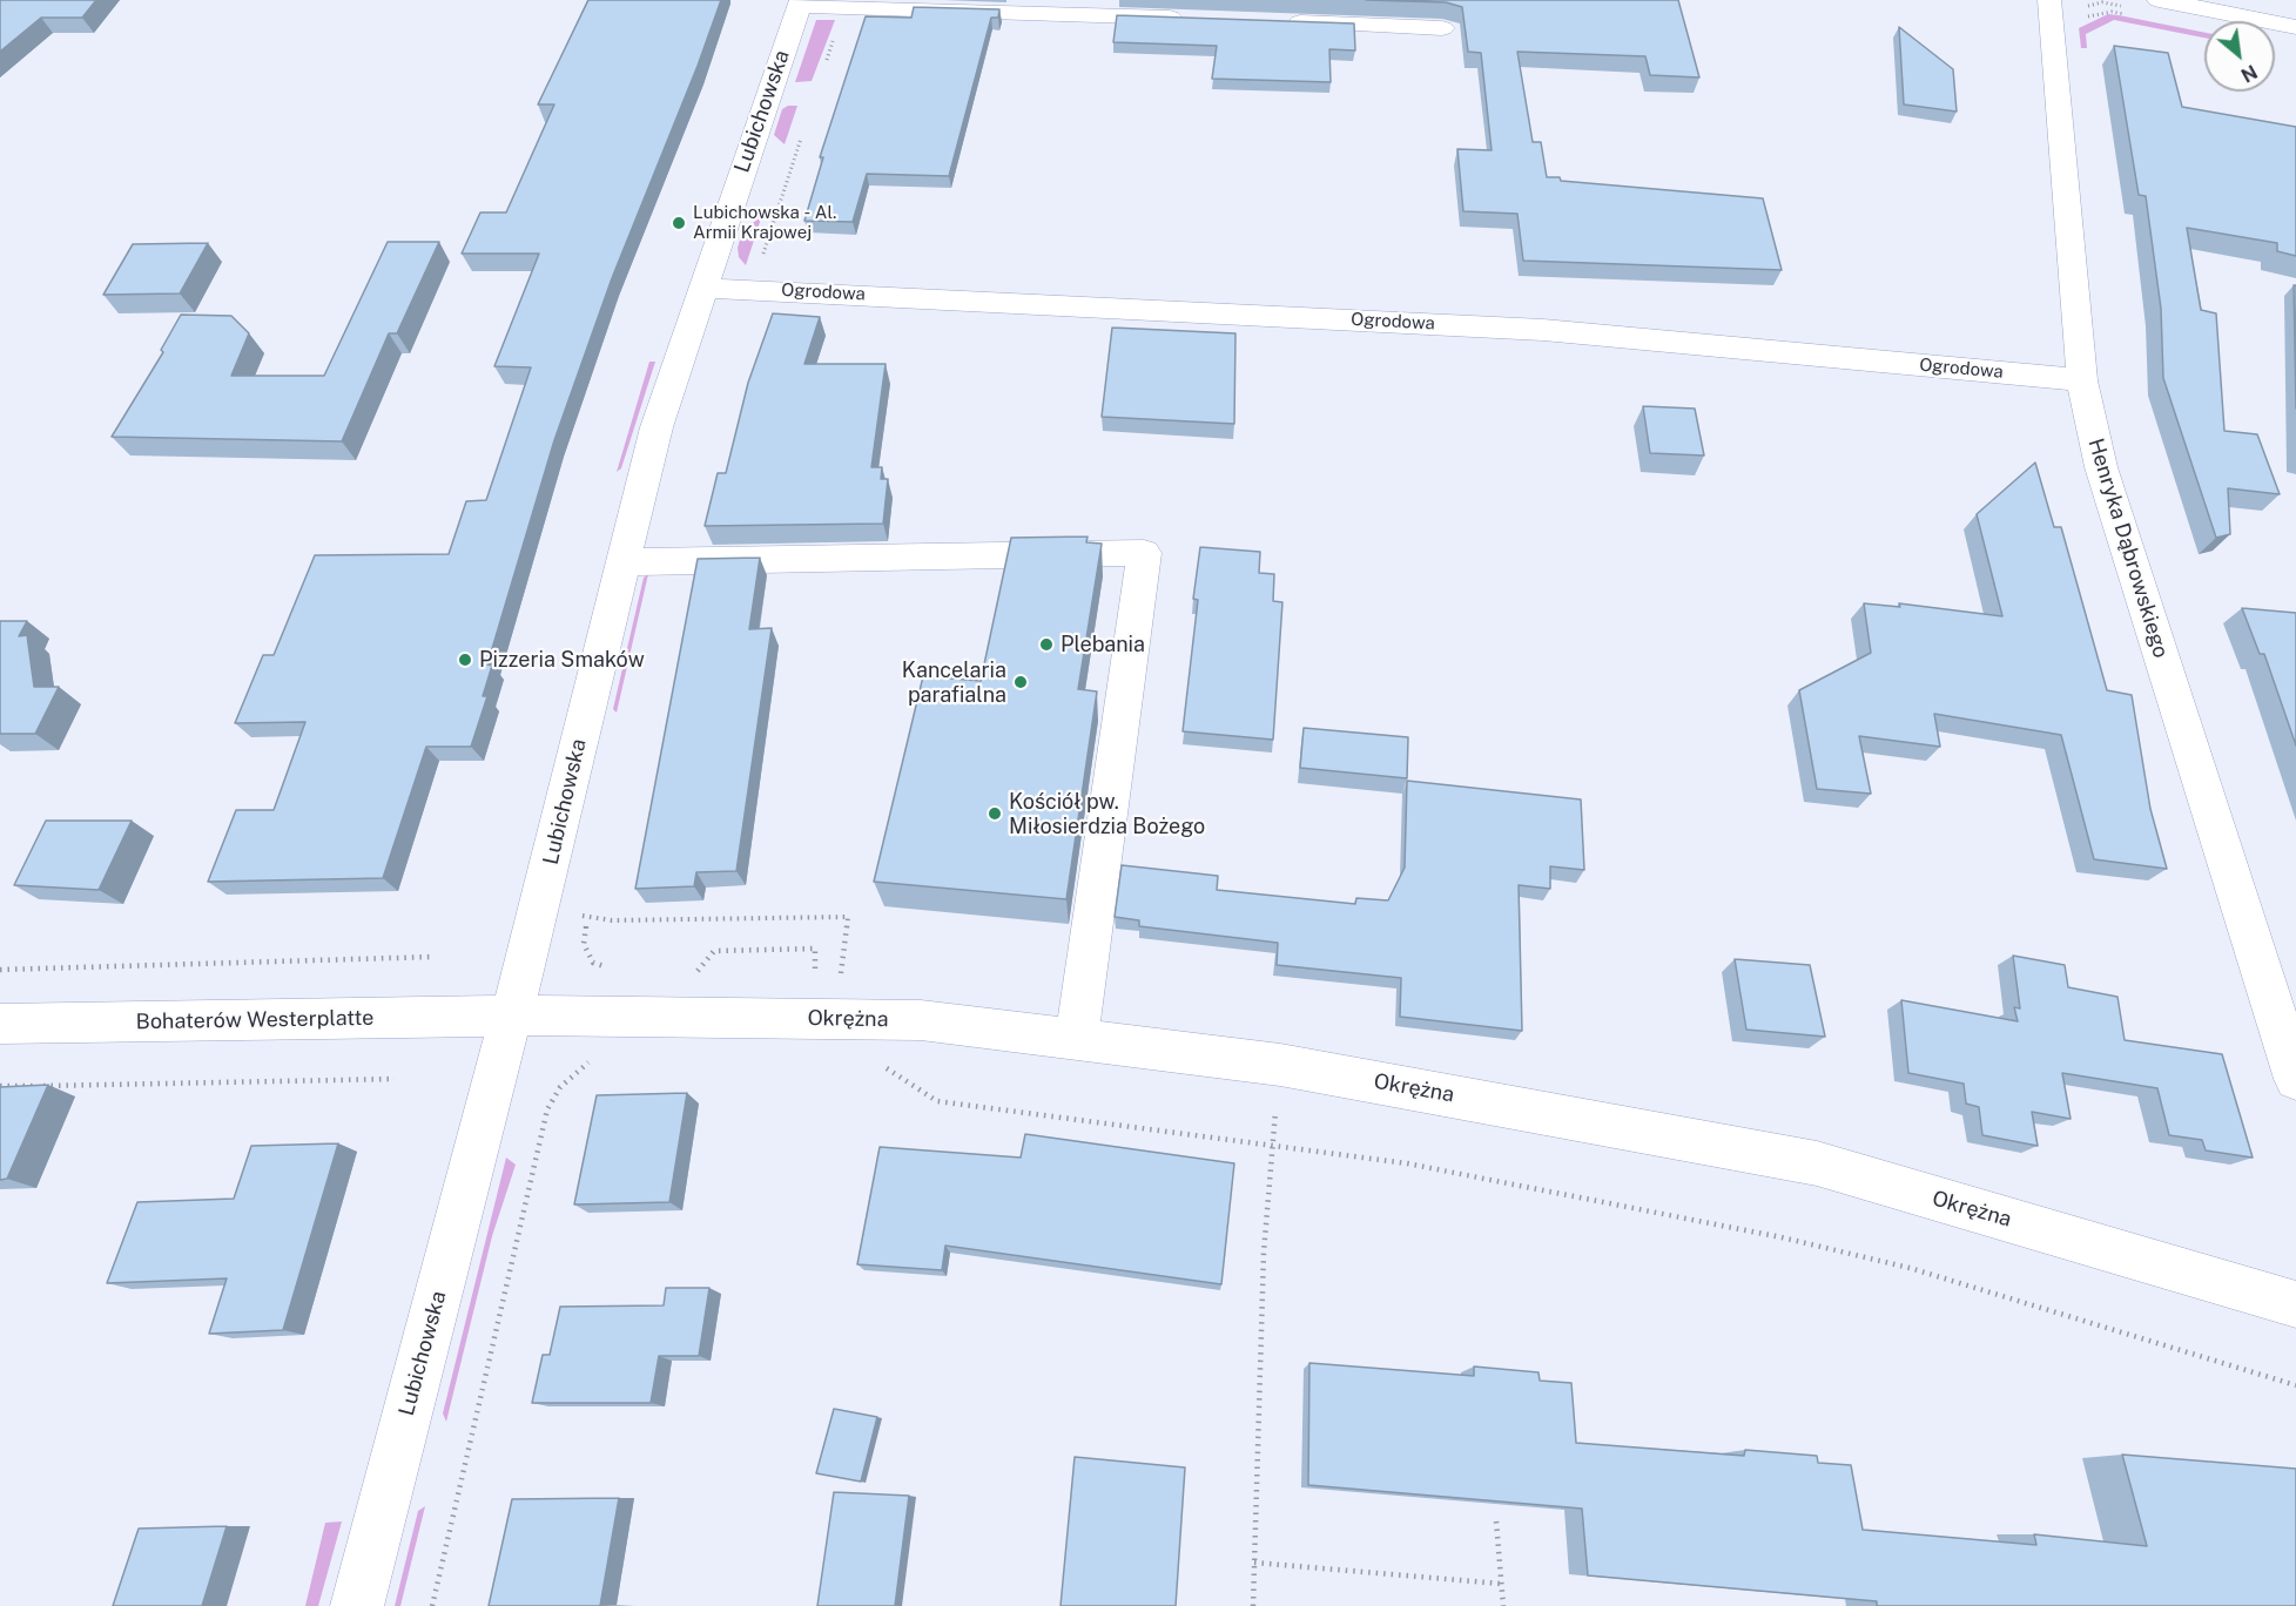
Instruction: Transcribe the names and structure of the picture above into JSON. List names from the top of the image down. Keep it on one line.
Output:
{"streets":{"street":["Lubichowska","Ogrodowa","Henryka Dąbrowskiego","Okrężna","Bohaterów Westerplatte"]},"crossings":[["Lubichowska","Ogrodowa"],["Lubichowska","Okrężna"],["Lubichowska","Bohaterów Westerplatte"],["Ogrodowa","Henryka Dąbrowskiego"],["Okrężna","Bohaterów Westerplatte"]],"places":["Lubichowska - Al. Armii Krajowej","Plebania","Pizzeria Smaków","Kancelaria parafialna","Kościół pw. Miłosierdzia Bożego"],"north":"bottom right"}
